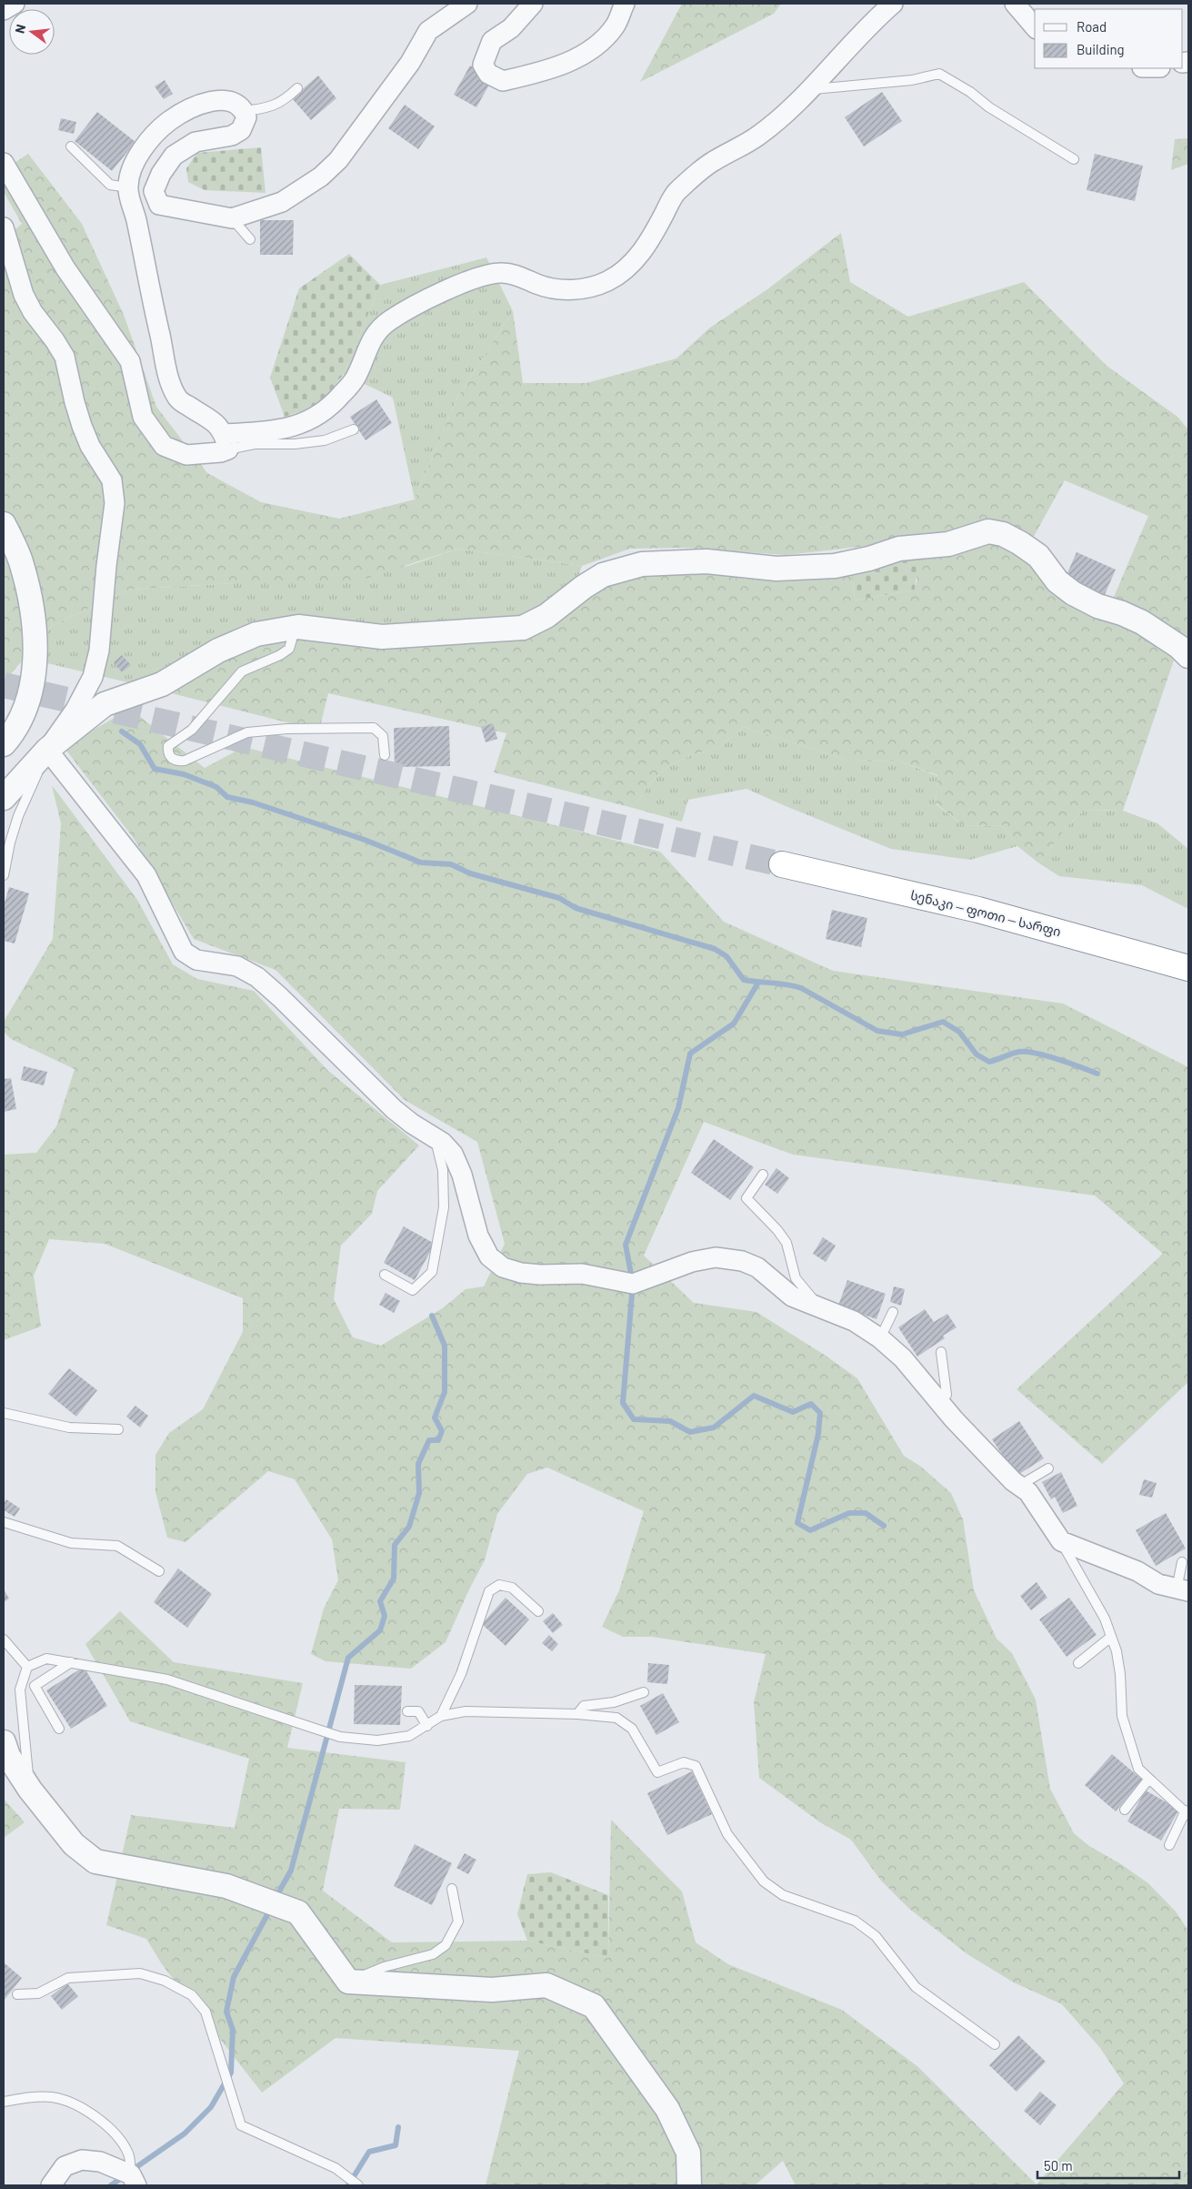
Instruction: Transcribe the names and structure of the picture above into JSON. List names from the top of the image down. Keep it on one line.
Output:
{"streets":{"highway":["სენაკი — ფოთი — სარფი"]},"legend":["Road","Building"],"scale_bar":"50 m","north":"left"}
